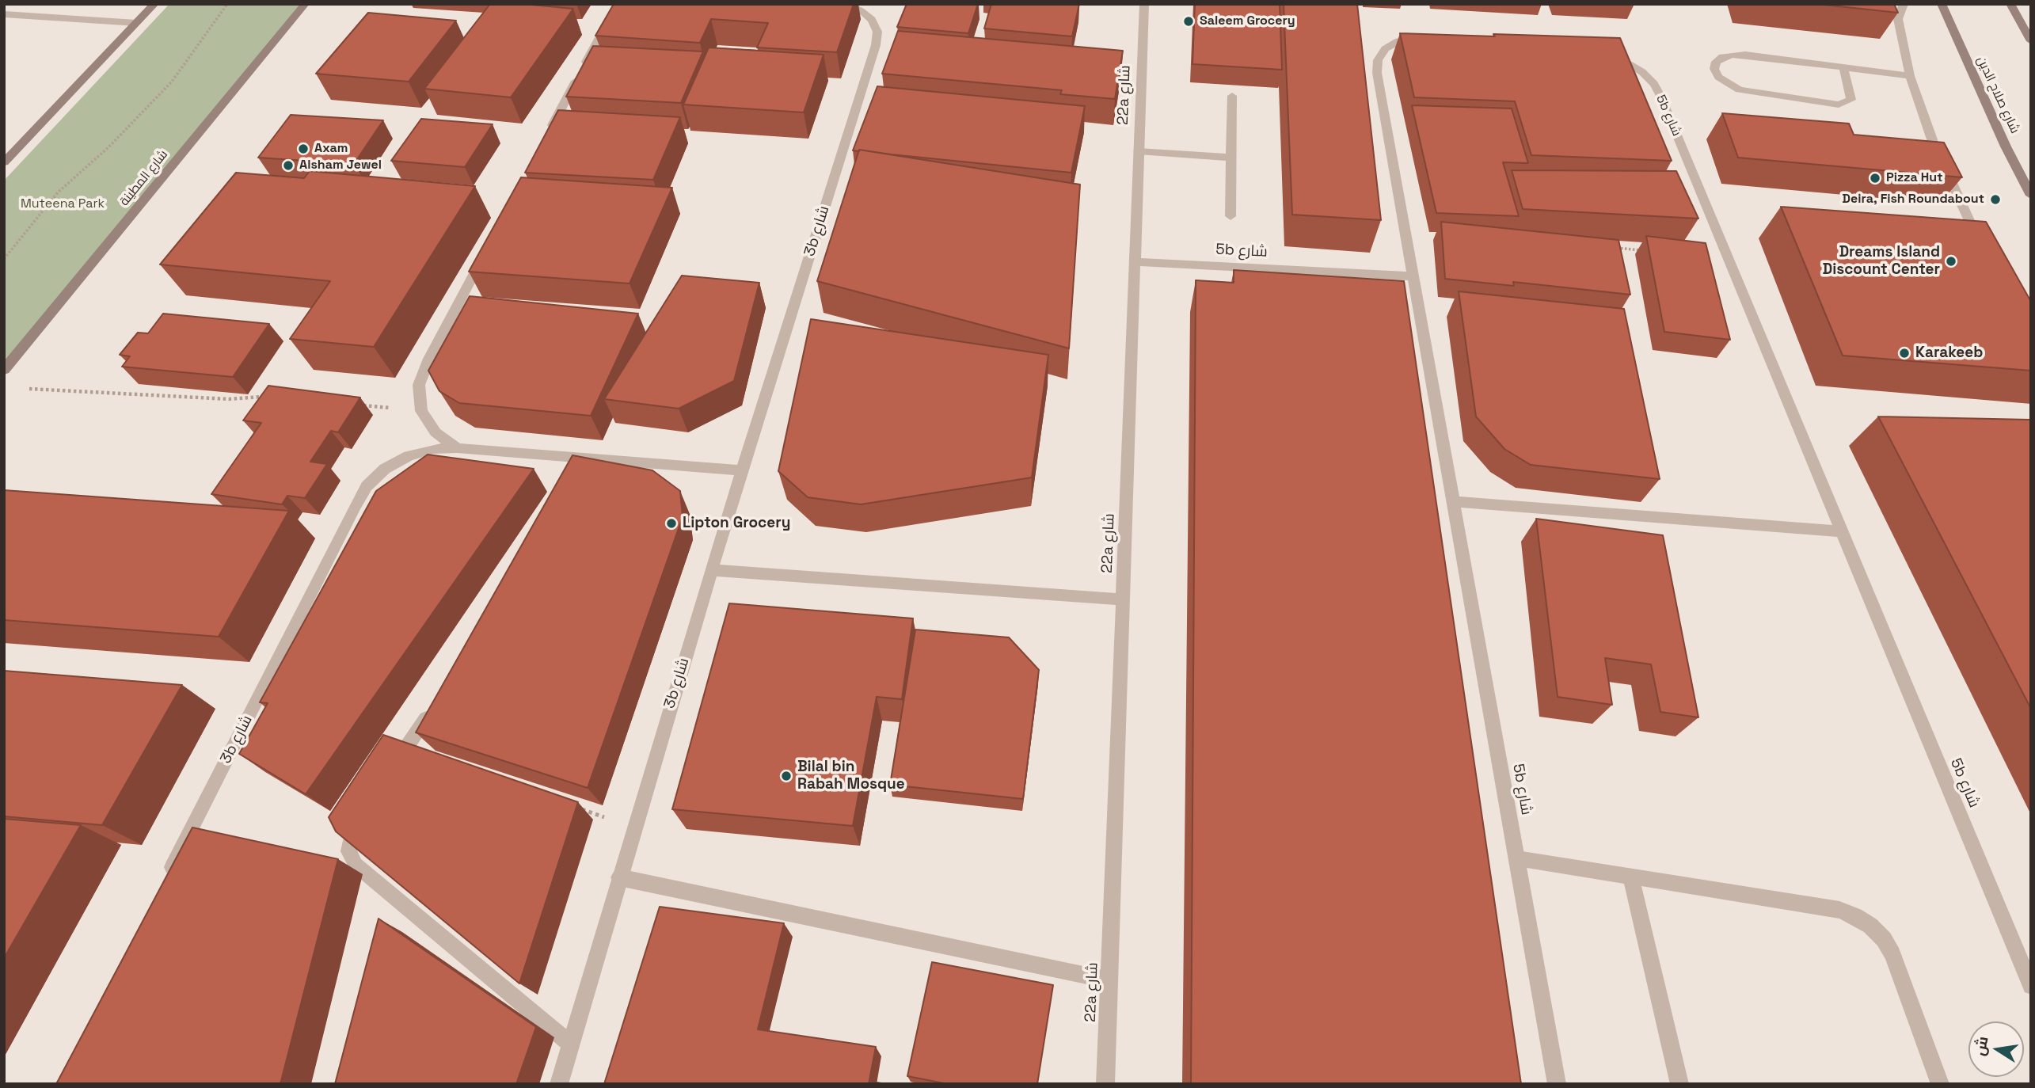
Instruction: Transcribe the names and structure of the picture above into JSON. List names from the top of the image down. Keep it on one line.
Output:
{"streets":{"street":["22a شارع","شارع صلاح الدين","5b شارع","شارع المطينة","3b شارع"]},"crossings":[["22a شارع","5b شارع"]],"parks":["Muteena Park"],"places":["Saleem Grocery","Axam","Alsham Jewel","Pizza Hut","Deira, Fish Roundabout","Dreams Island Discount Center","Karakeeb","Lipton Grocery","Bilal bin Rabah Mosque"],"north":"left"}
